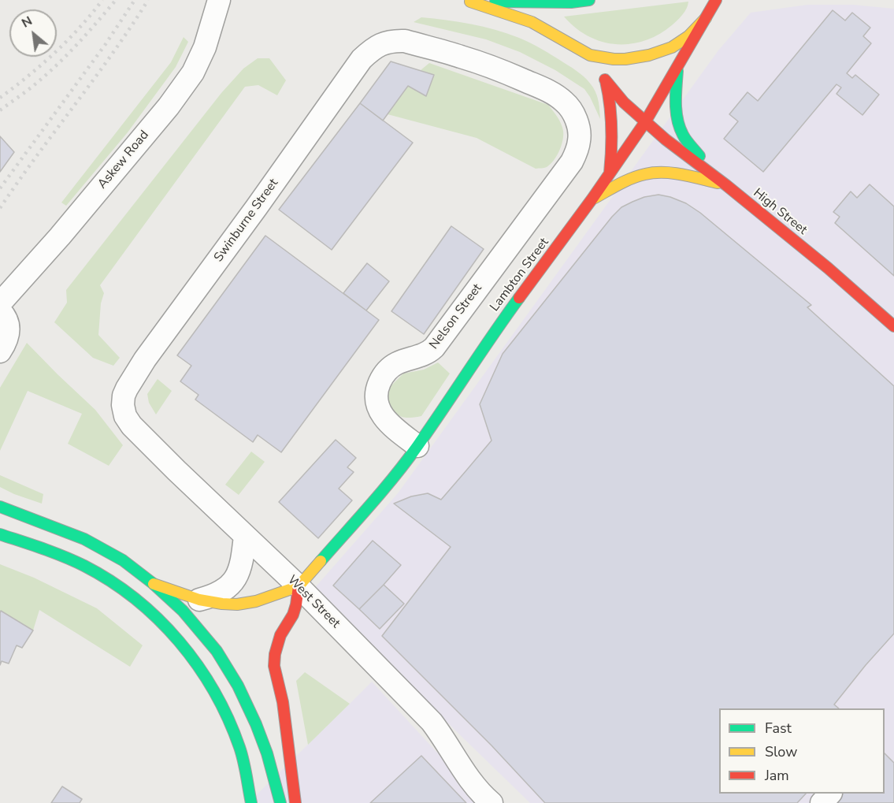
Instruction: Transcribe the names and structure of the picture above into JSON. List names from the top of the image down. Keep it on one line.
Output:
{"streets":{"main road":["High Street","Lambton Street"],"street":["Askew Road","Swinburne Street","Nelson Street","West Street"]},"crossings":[["High Street","Lambton Street"],["Swinburne Street","Nelson Street"],["Swinburne Street","West Street"],["Lambton Street","Nelson Street"]],"legend":["Fast","Slow","Jam"],"north":"top left"}
